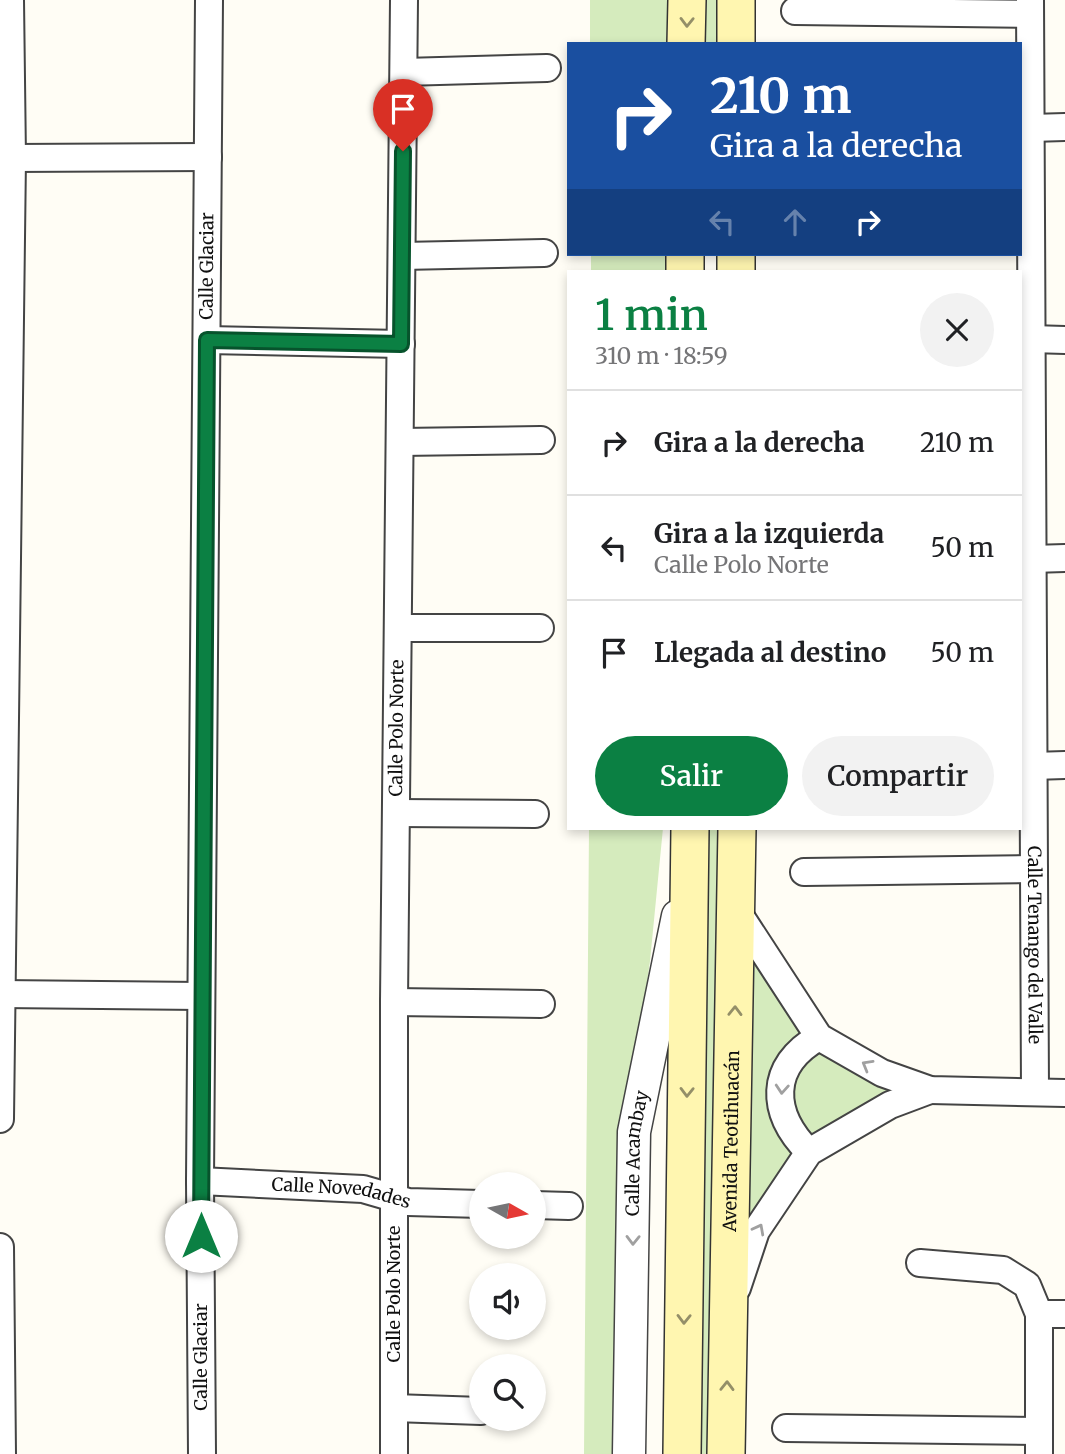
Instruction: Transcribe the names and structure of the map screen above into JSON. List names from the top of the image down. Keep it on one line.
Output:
{"streets":{"main road":["Avenida Teotihuacán"],"street":["Calle Glaciar","Calle Polo Norte","Calle Tenango del Valle","Calle Acambay","Calle Novedades"]},"crossings":[["Calle Glaciar","Calle Novedades"],["Calle Polo Norte","Calle Novedades"]],"one_way":["Calle Acambay"],"north":"right","page":{"turn":["210 m","Gira a la derecha"],"heading":["1 min","310 m · 18:59"],"list":[{"name":"Gira a la derecha","value":"210 m"},{"name":"Gira a la izquierda","note":"Calle Polo Norte","value":"50 m"},{"name":"Llegada al destino","value":"50 m"}],"buttons":["Salir","Compartir"]}}
